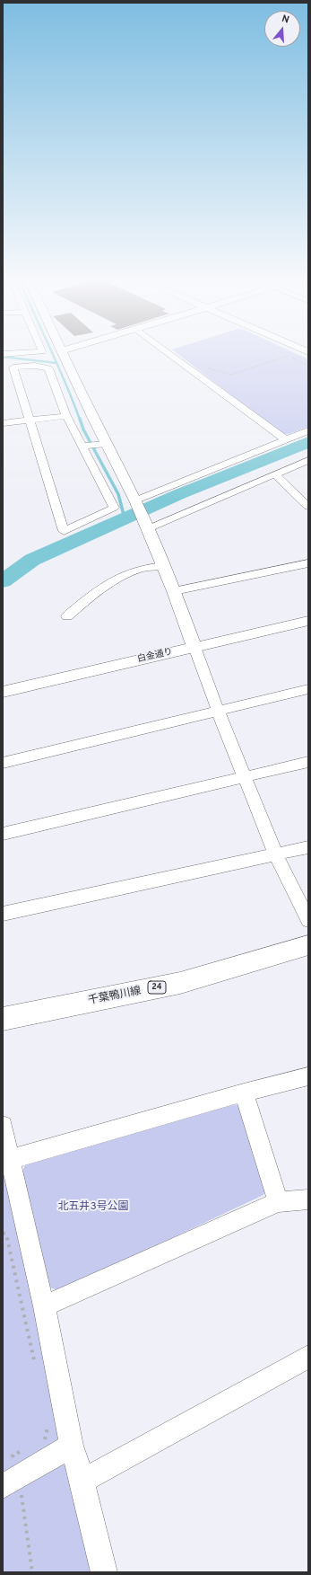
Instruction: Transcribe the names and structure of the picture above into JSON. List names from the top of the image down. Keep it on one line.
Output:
{"streets":{"main road":["24","千葉鴨川線"],"street":["白金通り"]},"parks":["北五井3号公園"],"north":"top"}
